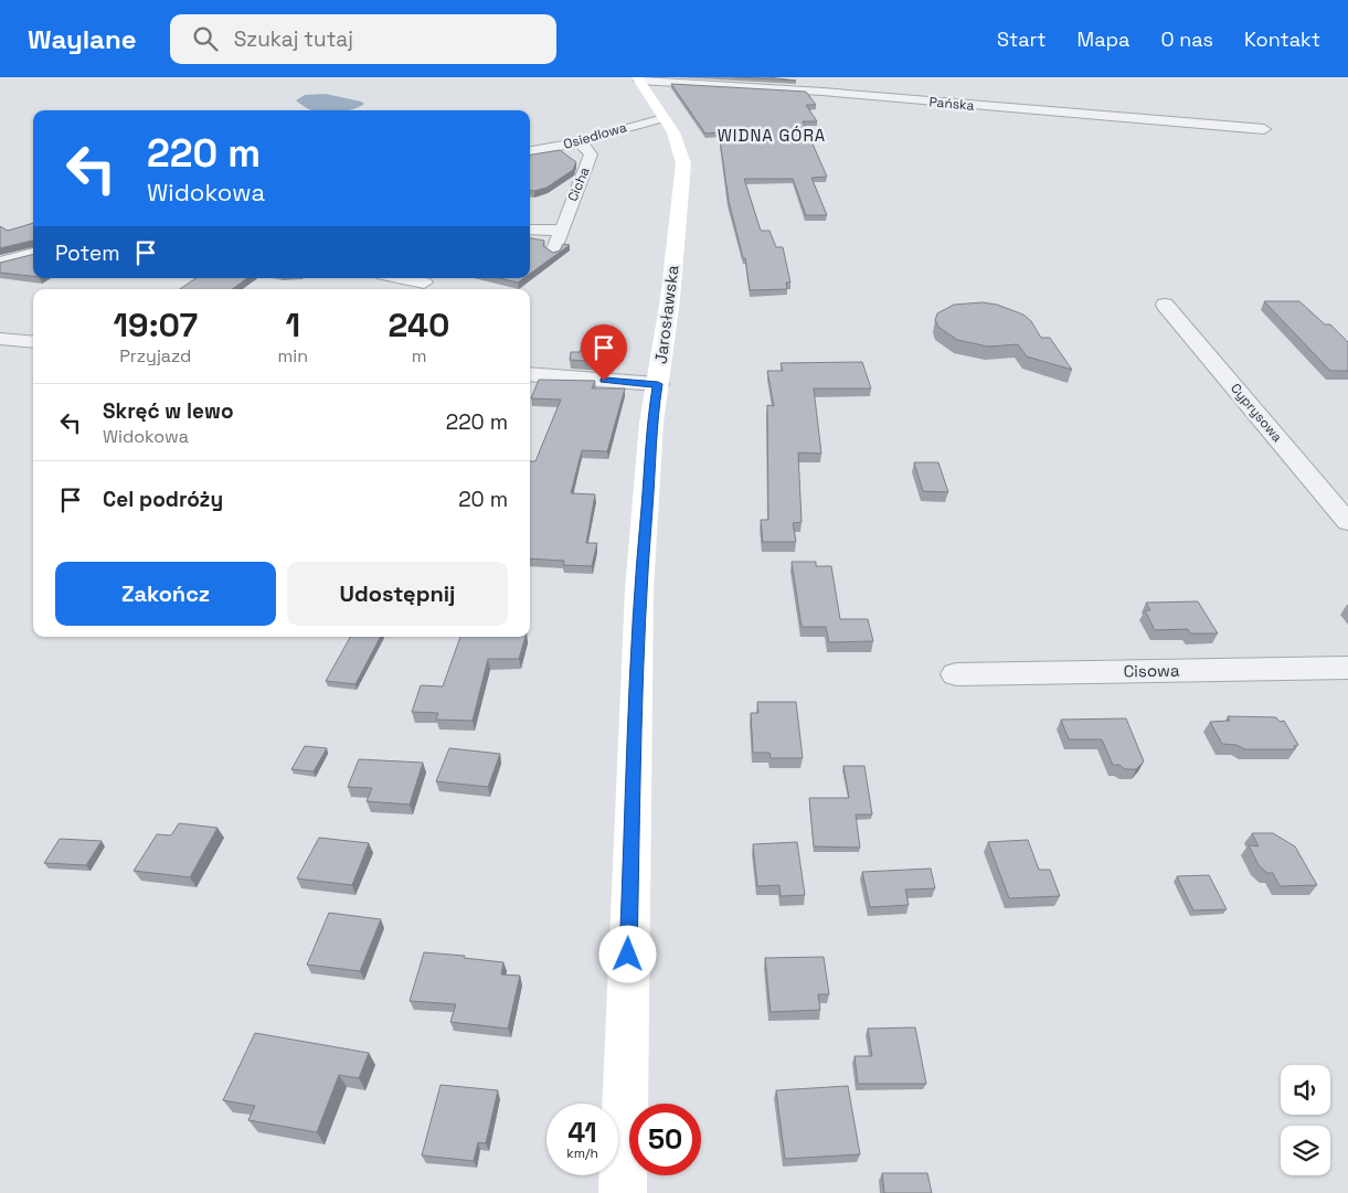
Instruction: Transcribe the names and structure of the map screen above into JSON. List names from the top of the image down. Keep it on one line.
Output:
{"streets":{"main road":["Jarosławska"],"street":["Pańska","Osiedlowa","Cicha","Cyprysowa","Cisowa"]},"crossings":[["Pańska","Jarosławska"],["Osiedlowa","Cicha"],["Osiedlowa","Jarosławska"]],"districts":["WIDNA GÓRA"],"page":{"header":"Waylane","search":"Szukaj tutaj","nav":["Start","Mapa","O nas","Kontakt"],"turn":["220 m","Widokowa"],"then":"Potem","eta":["19:07","Przyjazd","1","min","240","m"],"list":[{"name":"Skręć w lewo","note":"Widokowa","value":"220 m"},{"name":"Cel podróży","value":"20 m"}],"buttons":["Zakończ","Udostępnij"],"speed":"41 km/h","limit":"50"}}
